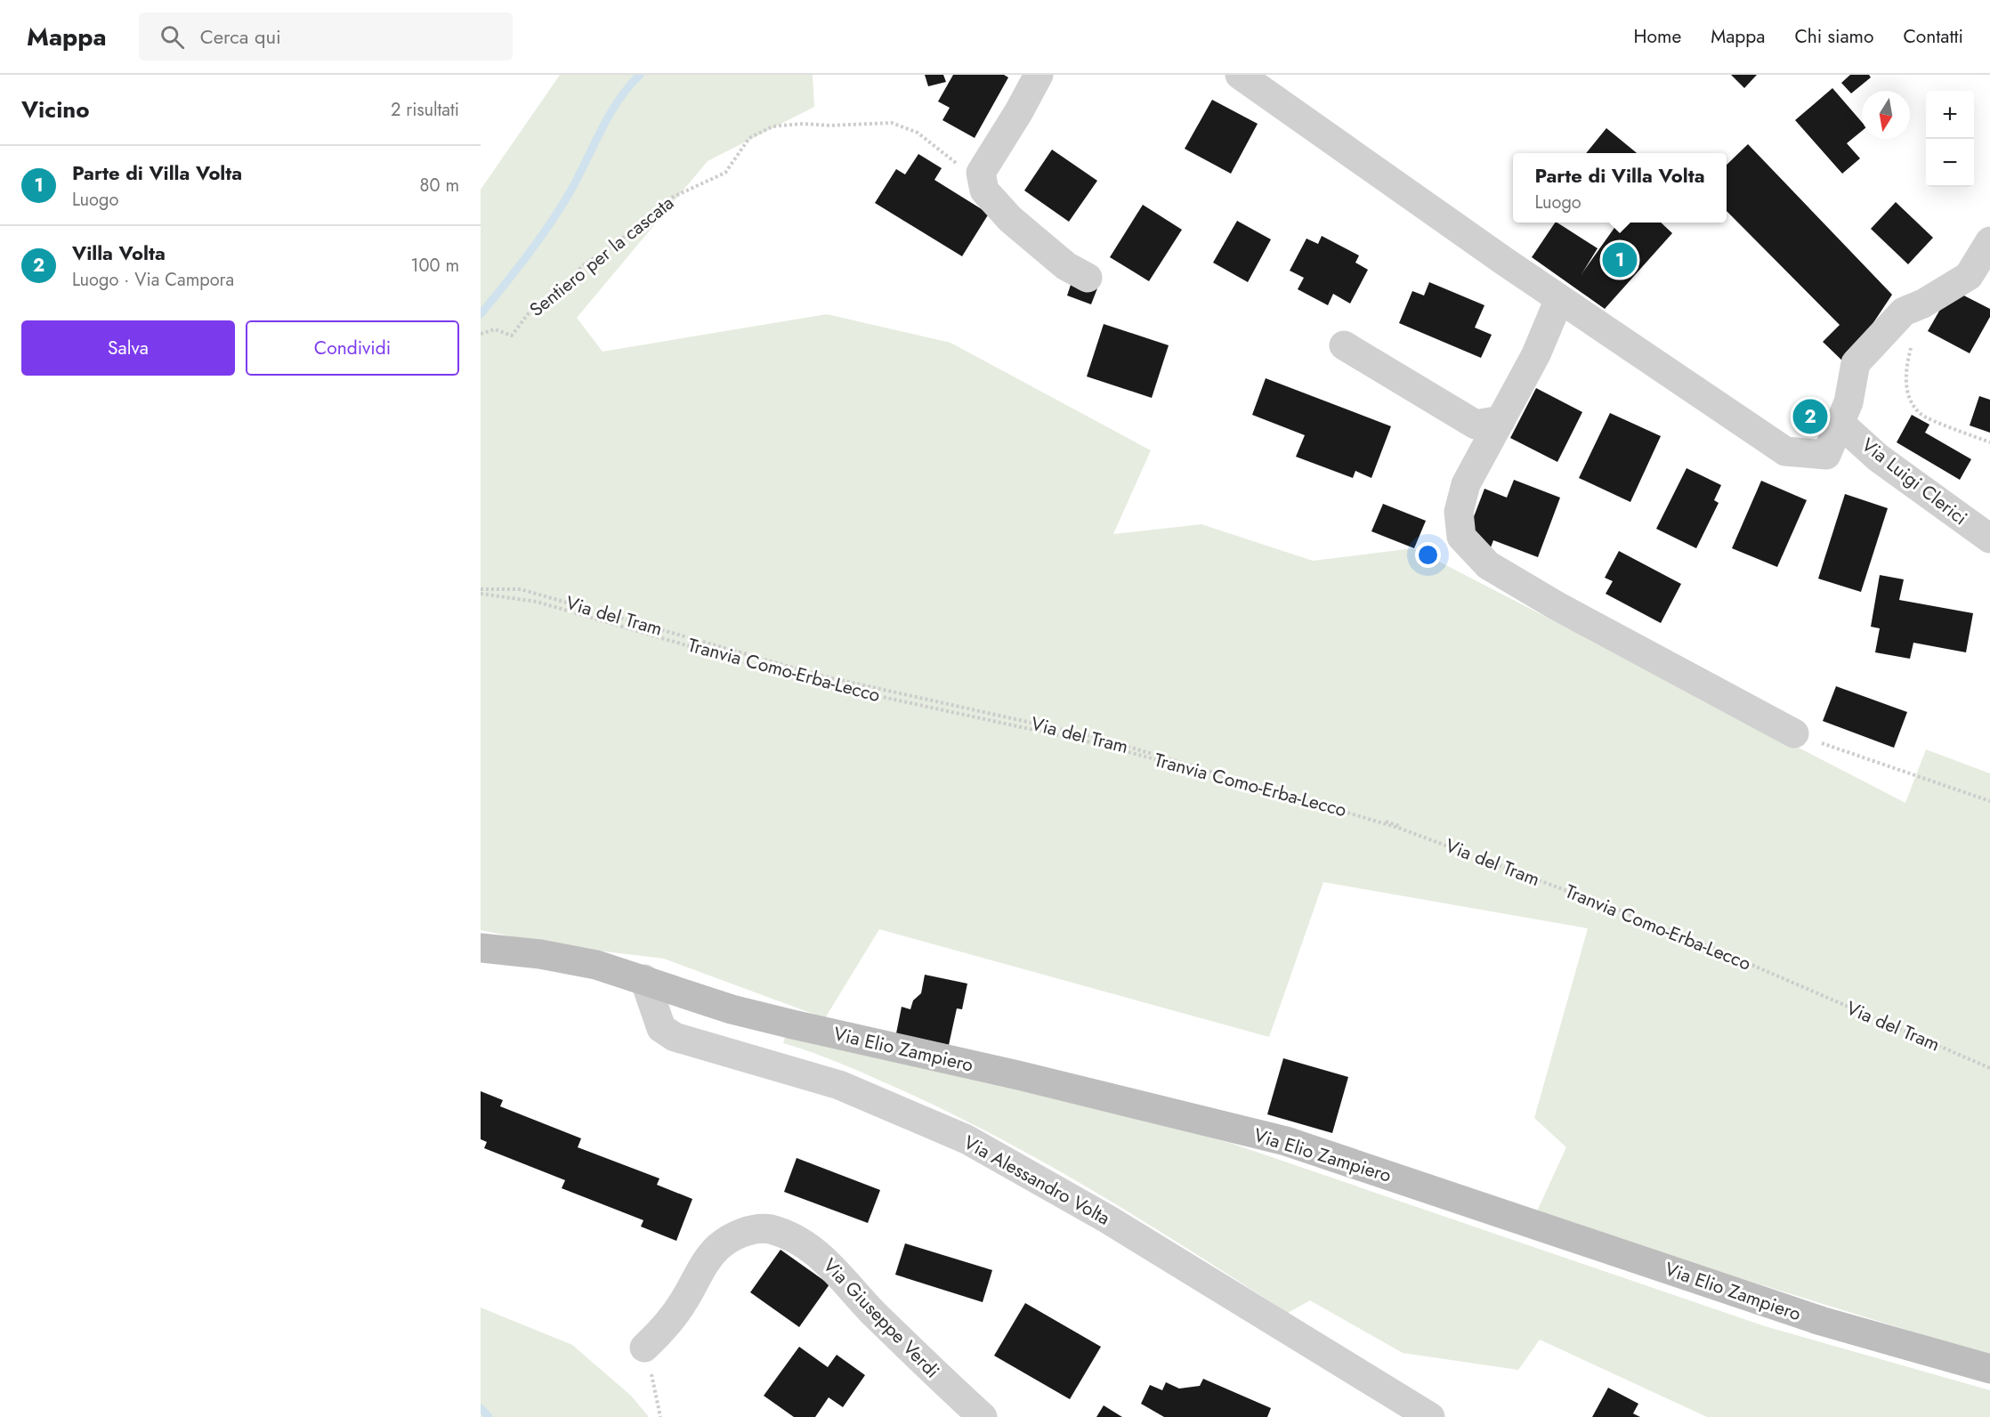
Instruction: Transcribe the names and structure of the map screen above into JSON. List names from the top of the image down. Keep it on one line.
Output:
{"streets":{"street":["Via Luigi Clerici","Via Elio Zampiero","Via Alessandro Volta","Via Giuseppe Verdi"],"path":["Sentiero per la cascata","Via del Tram","Tranvia Como-Erba-Lecco"]},"crossings":[["Via del Tram","Tranvia Como-Erba-Lecco"],["Via Elio Zampiero","Via Alessandro Volta"]],"north":"bottom","page":{"header":"Mappa","search":"Cerca qui","nav":["Home","Mappa","Chi siamo","Contatti"],"heading":["Vicino","2 risultati"],"map_buttons":["+","−"],"list":[{"mark":"1","name":"Parte di Villa Volta","note":"Luogo","value":"80 m"},{"mark":"2","name":"Villa Volta","note":"Luogo · Via Campora","value":"100 m"}],"popup":["Parte di Villa Volta","Luogo"],"pins":["1","2"],"buttons":["Salva","Condividi"]}}
